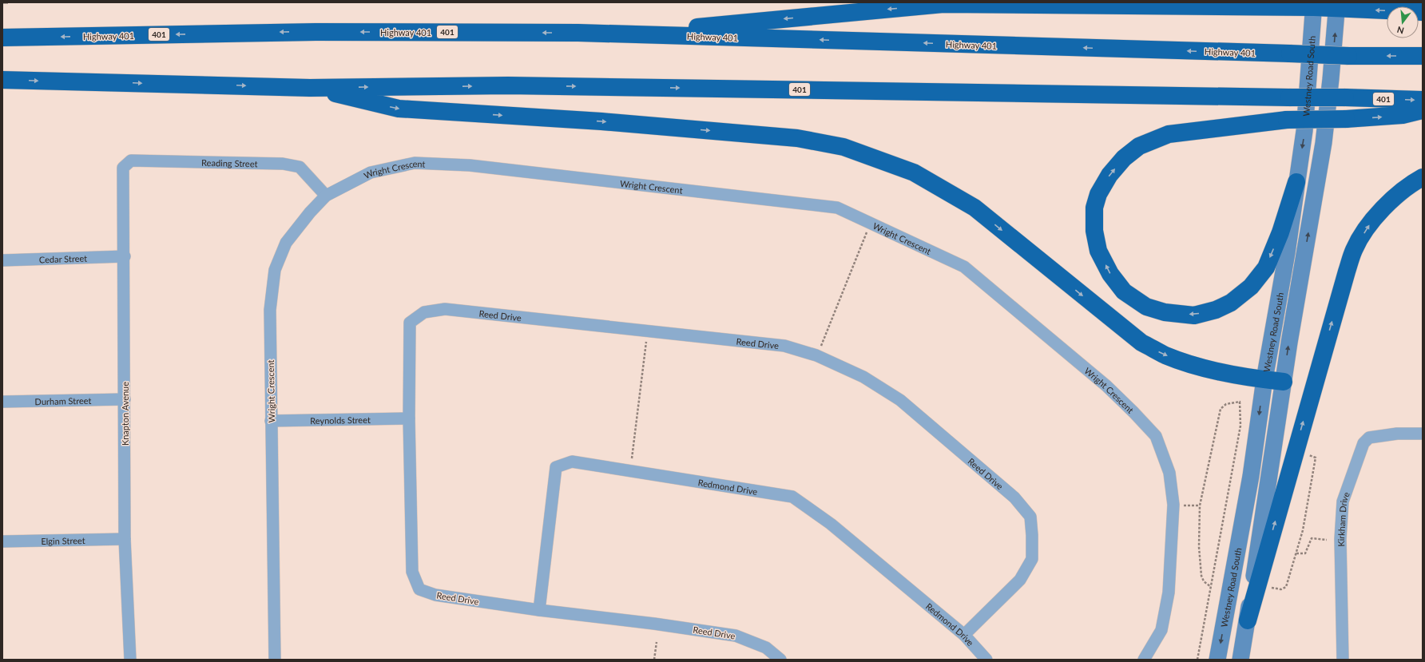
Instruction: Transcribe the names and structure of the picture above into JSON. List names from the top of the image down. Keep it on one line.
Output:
{"streets":{"highway":["Highway 401","401"],"main road":["Westney Road South"],"street":["Reading Street","Wright Crescent","Cedar Street","Reed Drive","Durham Street","Knapton Avenue","Reynolds Street","Redmond Drive","Kirkham Drive","Elgin Street"]},"crossings":[["Reading Street","Wright Crescent"],["Reading Street","Knapton Avenue"],["Wright Crescent","Reynolds Street"],["Cedar Street","Knapton Avenue"],["Reed Drive","Reynolds Street"],["Reed Drive","Redmond Drive"],["Durham Street","Knapton Avenue"],["Knapton Avenue","Elgin Street"]],"north":"bottom"}
